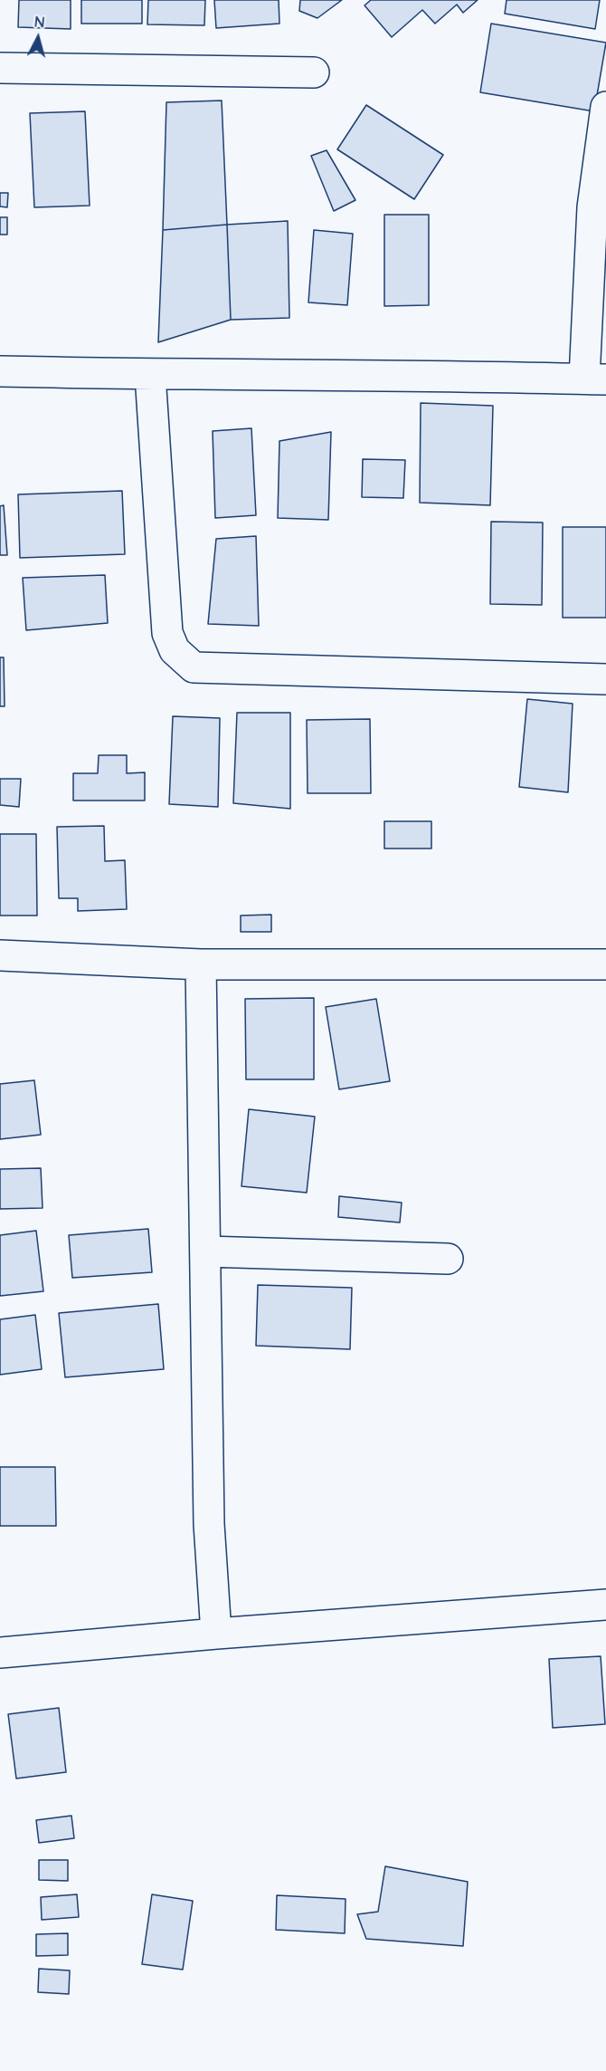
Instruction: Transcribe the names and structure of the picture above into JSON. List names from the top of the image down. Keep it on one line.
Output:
{"north":"top"}
